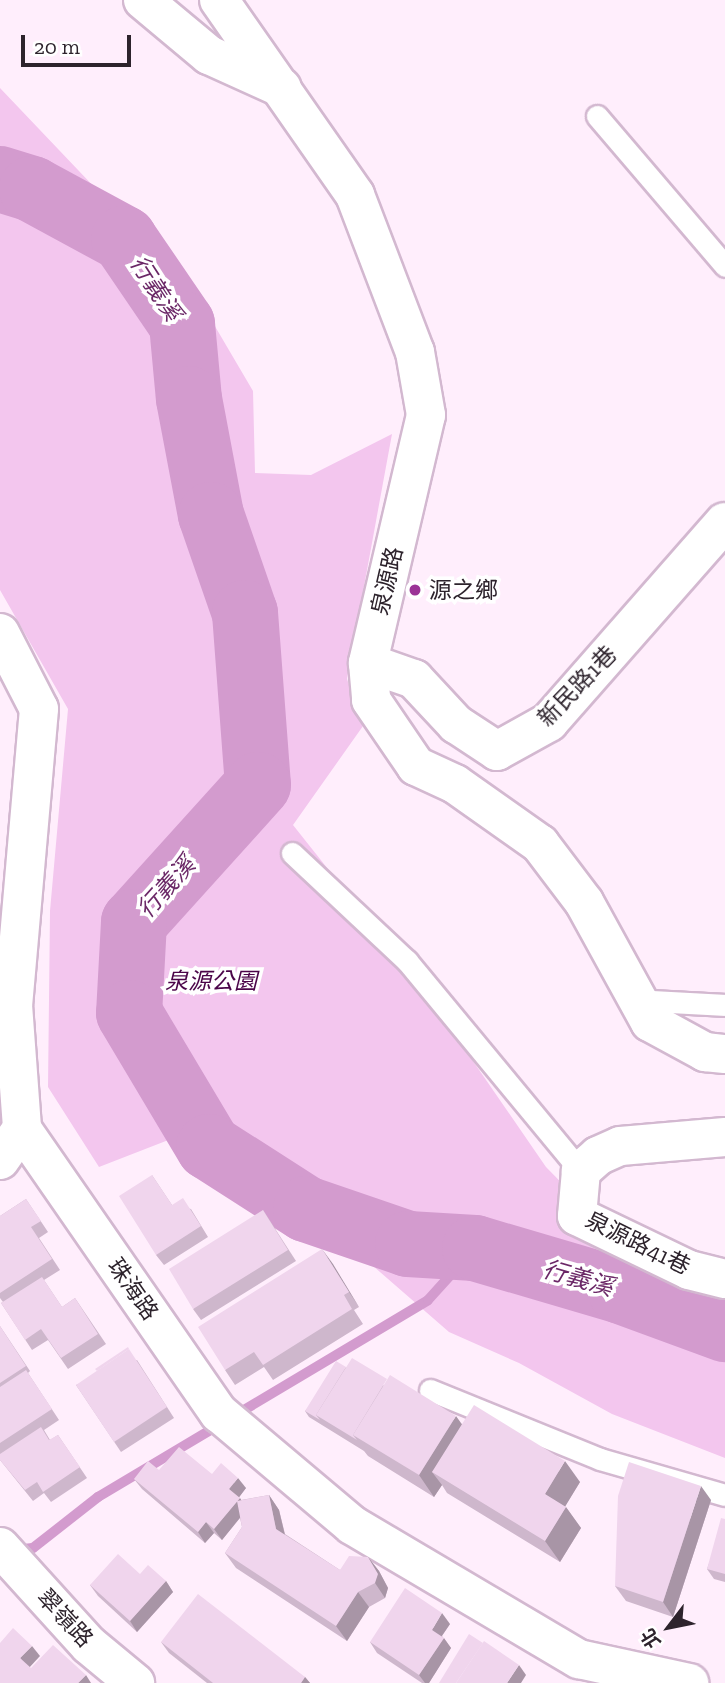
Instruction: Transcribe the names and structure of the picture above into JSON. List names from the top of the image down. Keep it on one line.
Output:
{"streets":{"street":["泉源路","新民路1巷","泉源路41巷","珠海路","翠嶺路"]},"crossings":[["泉源路","新民路1巷"]],"water":["行義溪"],"parks":["泉源公園"],"places":["源之鄉"],"scale_bar":"20 m","north":"bottom left"}
